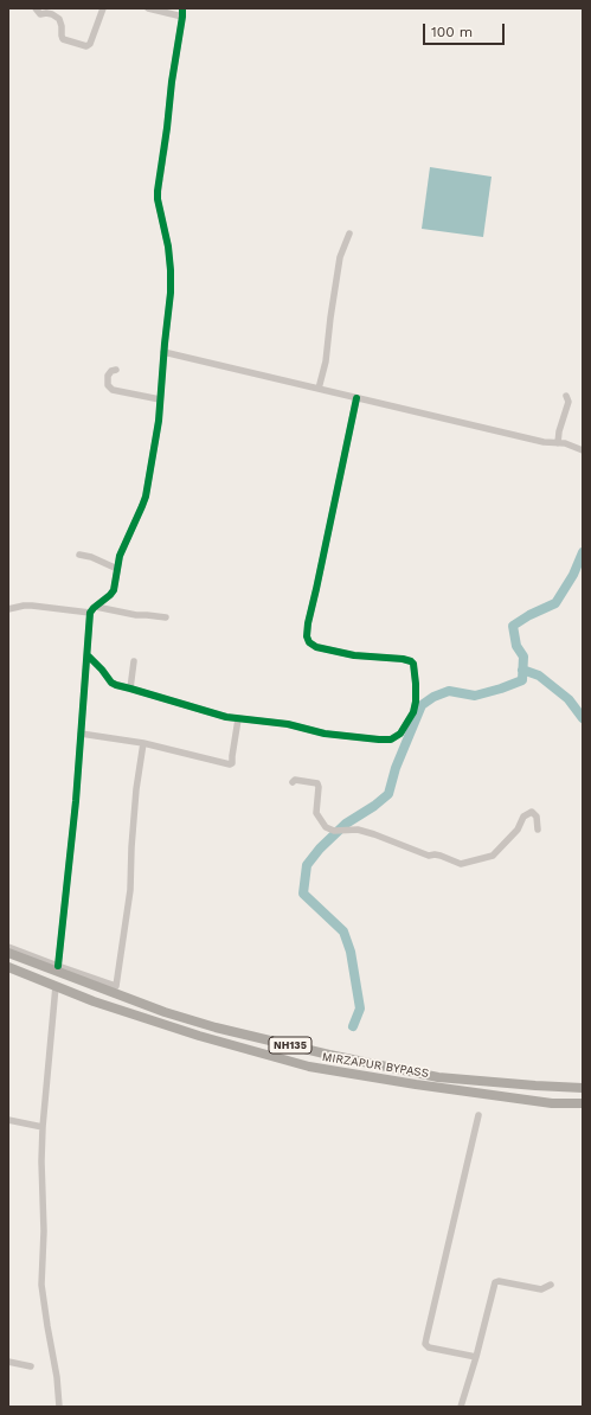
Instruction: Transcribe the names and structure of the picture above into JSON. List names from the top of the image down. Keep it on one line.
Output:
{"streets":{"highway":["NH135","MIRZAPUR BYPASS"]},"scale_bar":"100 m"}
